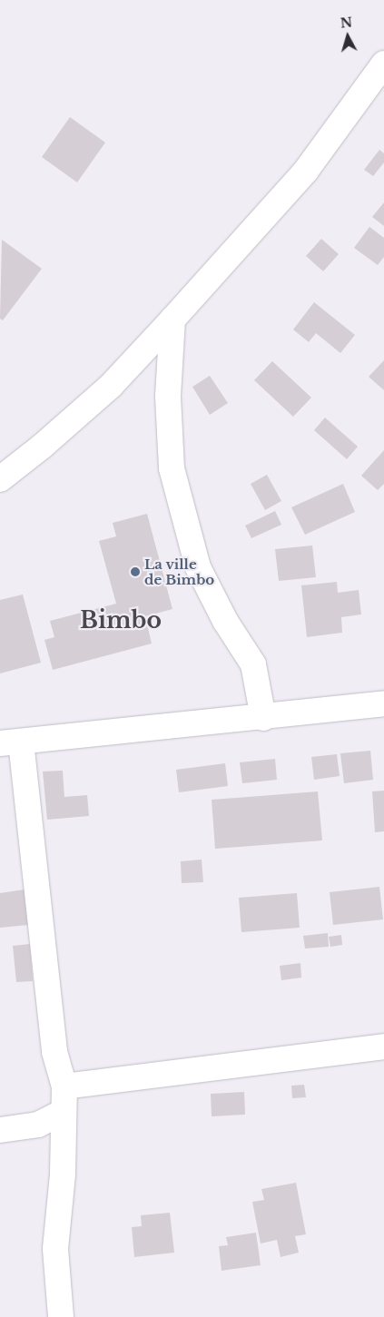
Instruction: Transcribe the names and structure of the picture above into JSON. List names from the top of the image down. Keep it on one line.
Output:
{"districts":["Bimbo"],"places":["La ville de Bimbo"],"north":"top"}
